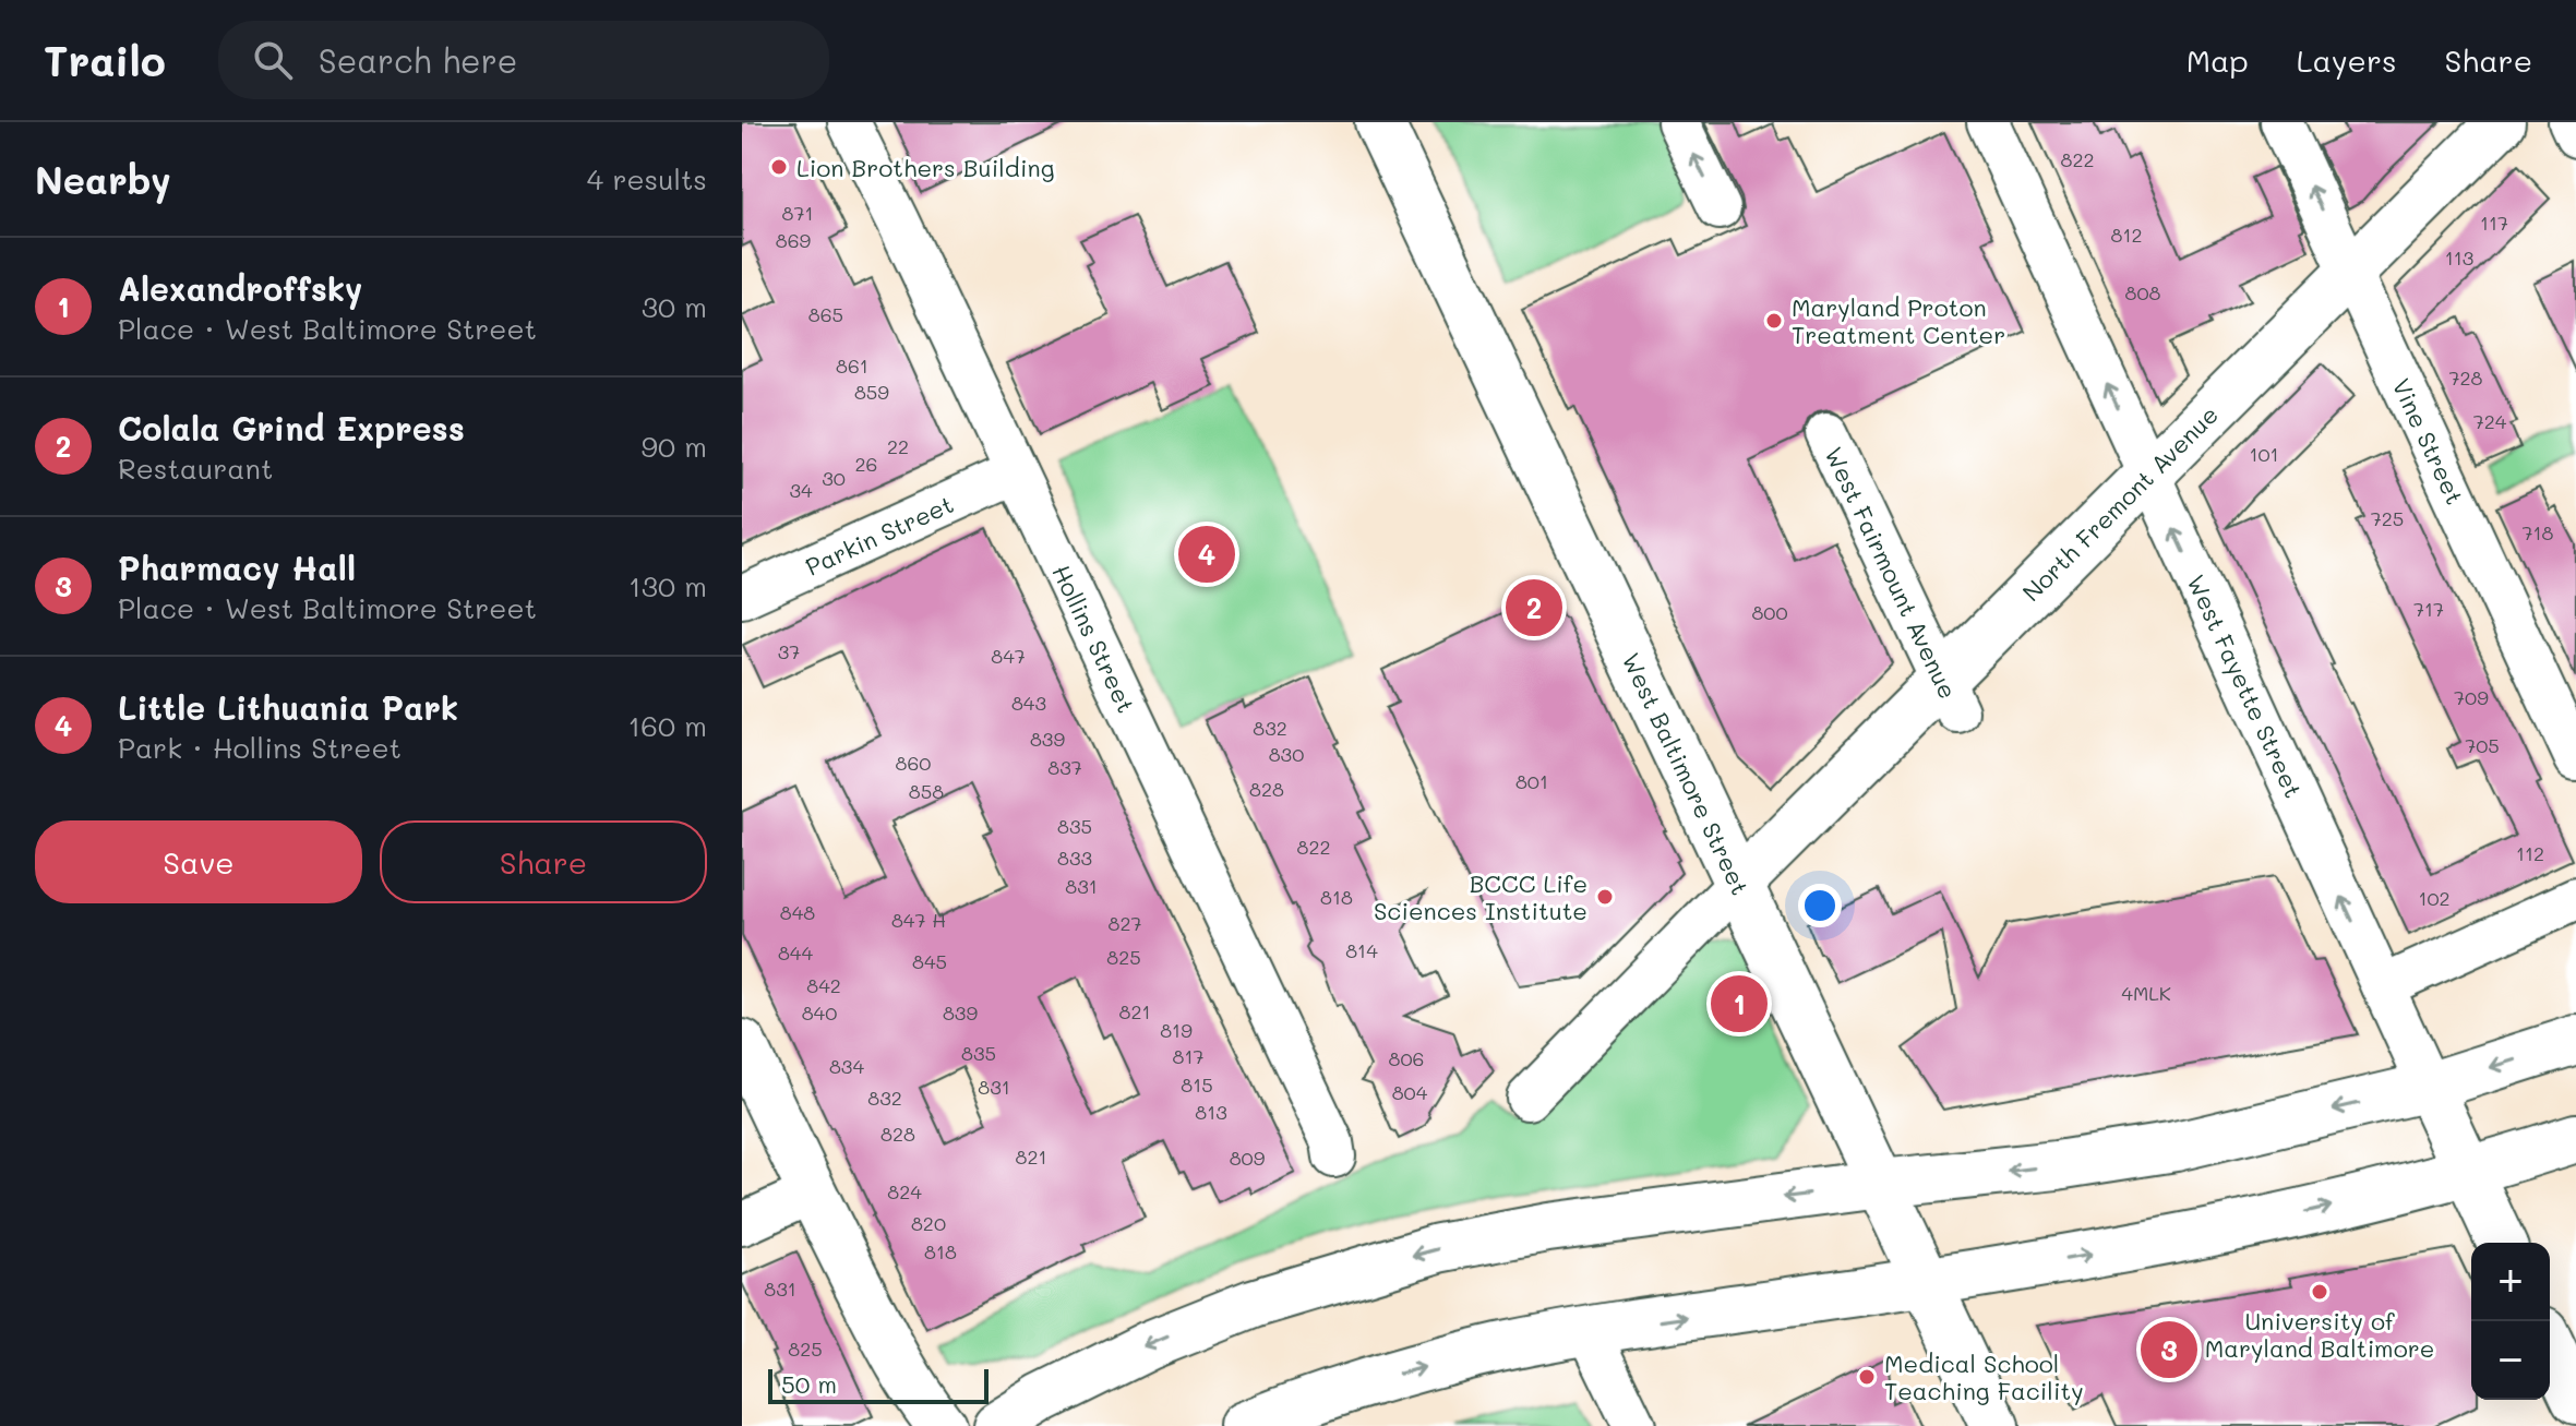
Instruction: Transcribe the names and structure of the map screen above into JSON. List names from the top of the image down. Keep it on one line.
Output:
{"streets":{"main road":["North Fremont Avenue","West Fayette Street","West Baltimore Street"],"street":["Vine Street","Parkin Street","West Fairmount Avenue","Hollins Street"]},"crossings":[["Vine Street","North Fremont Avenue"],["North Fremont Avenue","West Fairmount Avenue"],["North Fremont Avenue","West Fayette Street"],["North Fremont Avenue","West Baltimore Street"],["Parkin Street","Hollins Street"]],"one_way":["West Fayette Street"],"places":["Lion Brothers Building","Maryland Proton Treatment Center","BCCC Life Sciences Institute","University of Maryland Baltimore","Medical School Teaching Facility"],"house_numbers":["822","871","117","812","869","113","808","865","861","728","859","724","22","101","26","30","34","725","718","717","800","37","847","709","843","832","839","705","830","860","837","801","828","858","835","822","112","833","831","818","102","848","847 H","827","814","844","825","845","842","4MLK","821","840","839","819","835","817","806","834","815","831","804","832","813","828","821","809","824","820","818","831","825"],"scale_bar":"50 m","page":{"header":"Trailo","search":"Search here","nav":["Map","Layers","Share"],"heading":["Nearby","4 results"],"list":[{"mark":"1","name":"Alexandroffsky","note":"Place · West Baltimore Street","value":"30 m"},{"mark":"2","name":"Colala Grind Express","note":"Restaurant","value":"90 m"},{"mark":"3","name":"Pharmacy Hall","note":"Place · West Baltimore Street","value":"130 m"},{"mark":"4","name":"Little Lithuania Park","note":"Park · Hollins Street","value":"160 m"}],"pins":["4","2","1","3"],"buttons":["Save","Share"],"map_buttons":["+","−"],"scale":"50 m"}}
